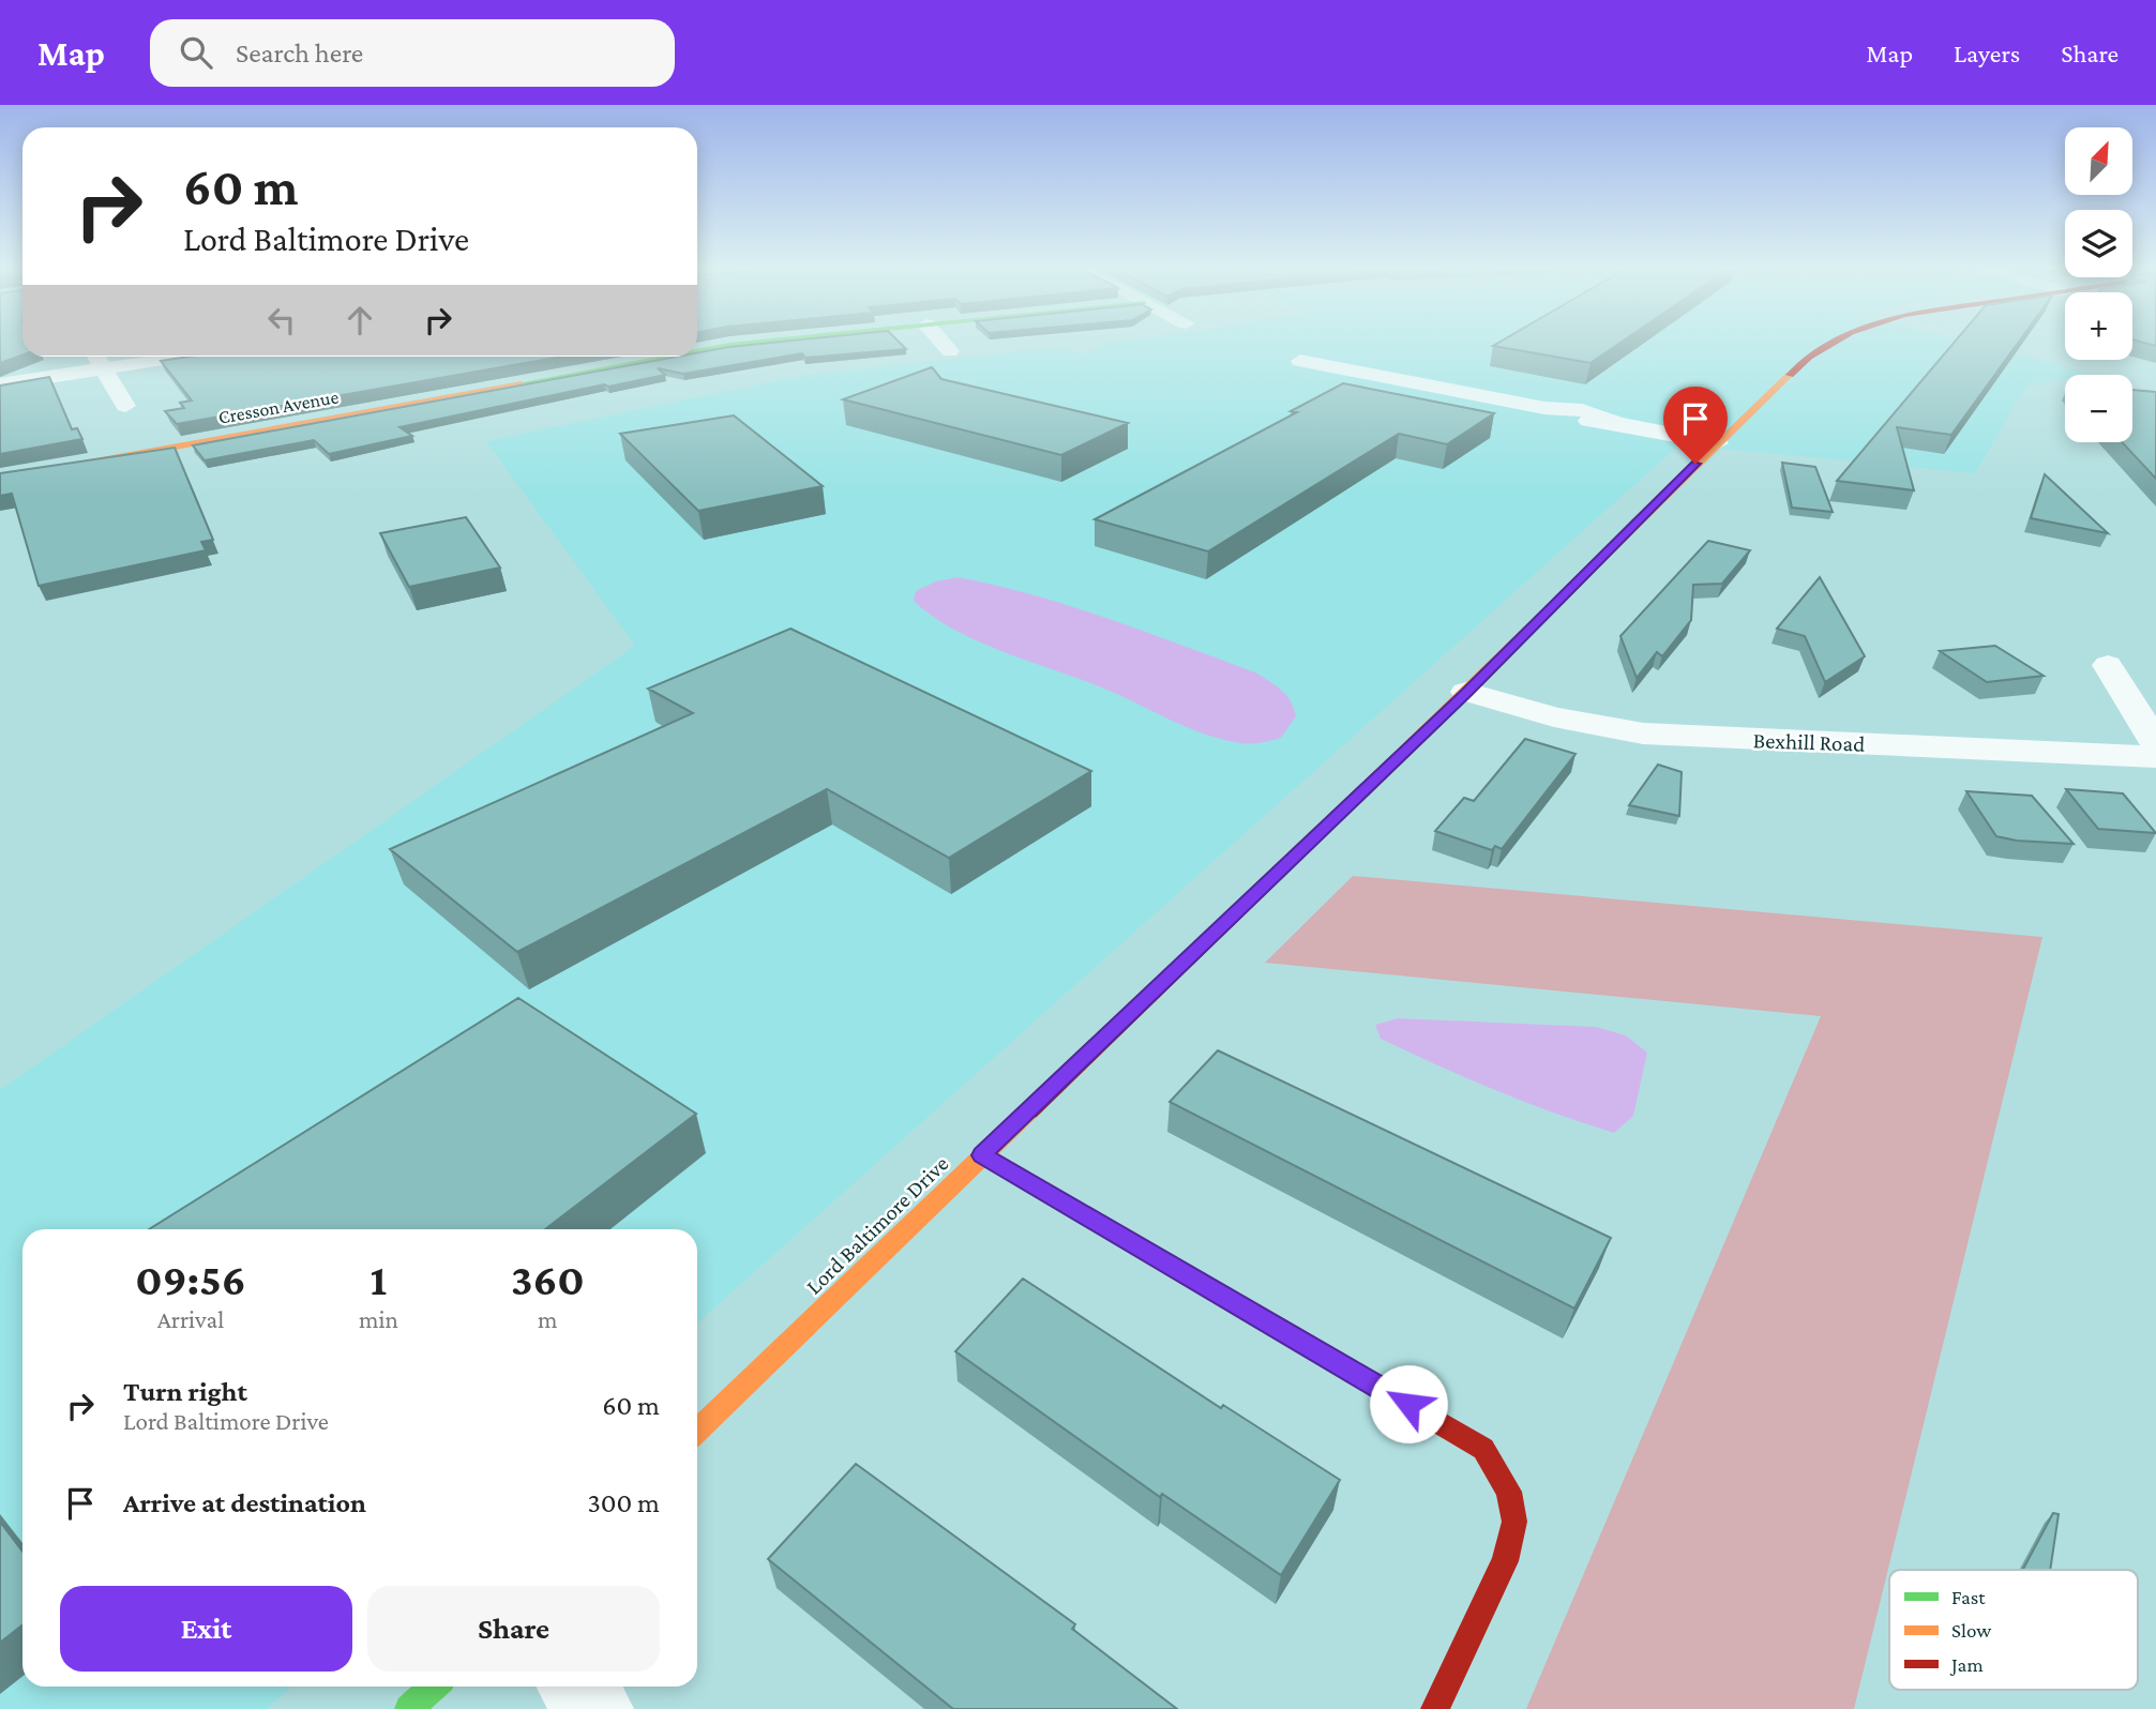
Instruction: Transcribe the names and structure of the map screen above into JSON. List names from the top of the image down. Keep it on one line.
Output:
{"streets":{"main road":["Cresson Avenue","Lord Baltimore Drive"],"street":["Bexhill Road"]},"crossings":[["Bexhill Road","Lord Baltimore Drive"]],"legend":["Fast","Slow","Jam"],"north":"top right","page":{"header":"Map","search":"Search here","nav":["Map","Layers","Share"],"map_buttons":["+","−"],"turn":["60 m","Lord Baltimore Drive"],"eta":["09:56","Arrival","1","min","360","m"],"list":[{"name":"Turn right","note":"Lord Baltimore Drive","value":"60 m"},{"name":"Arrive at destination","value":"300 m"}],"buttons":["Exit","Share"]}}
